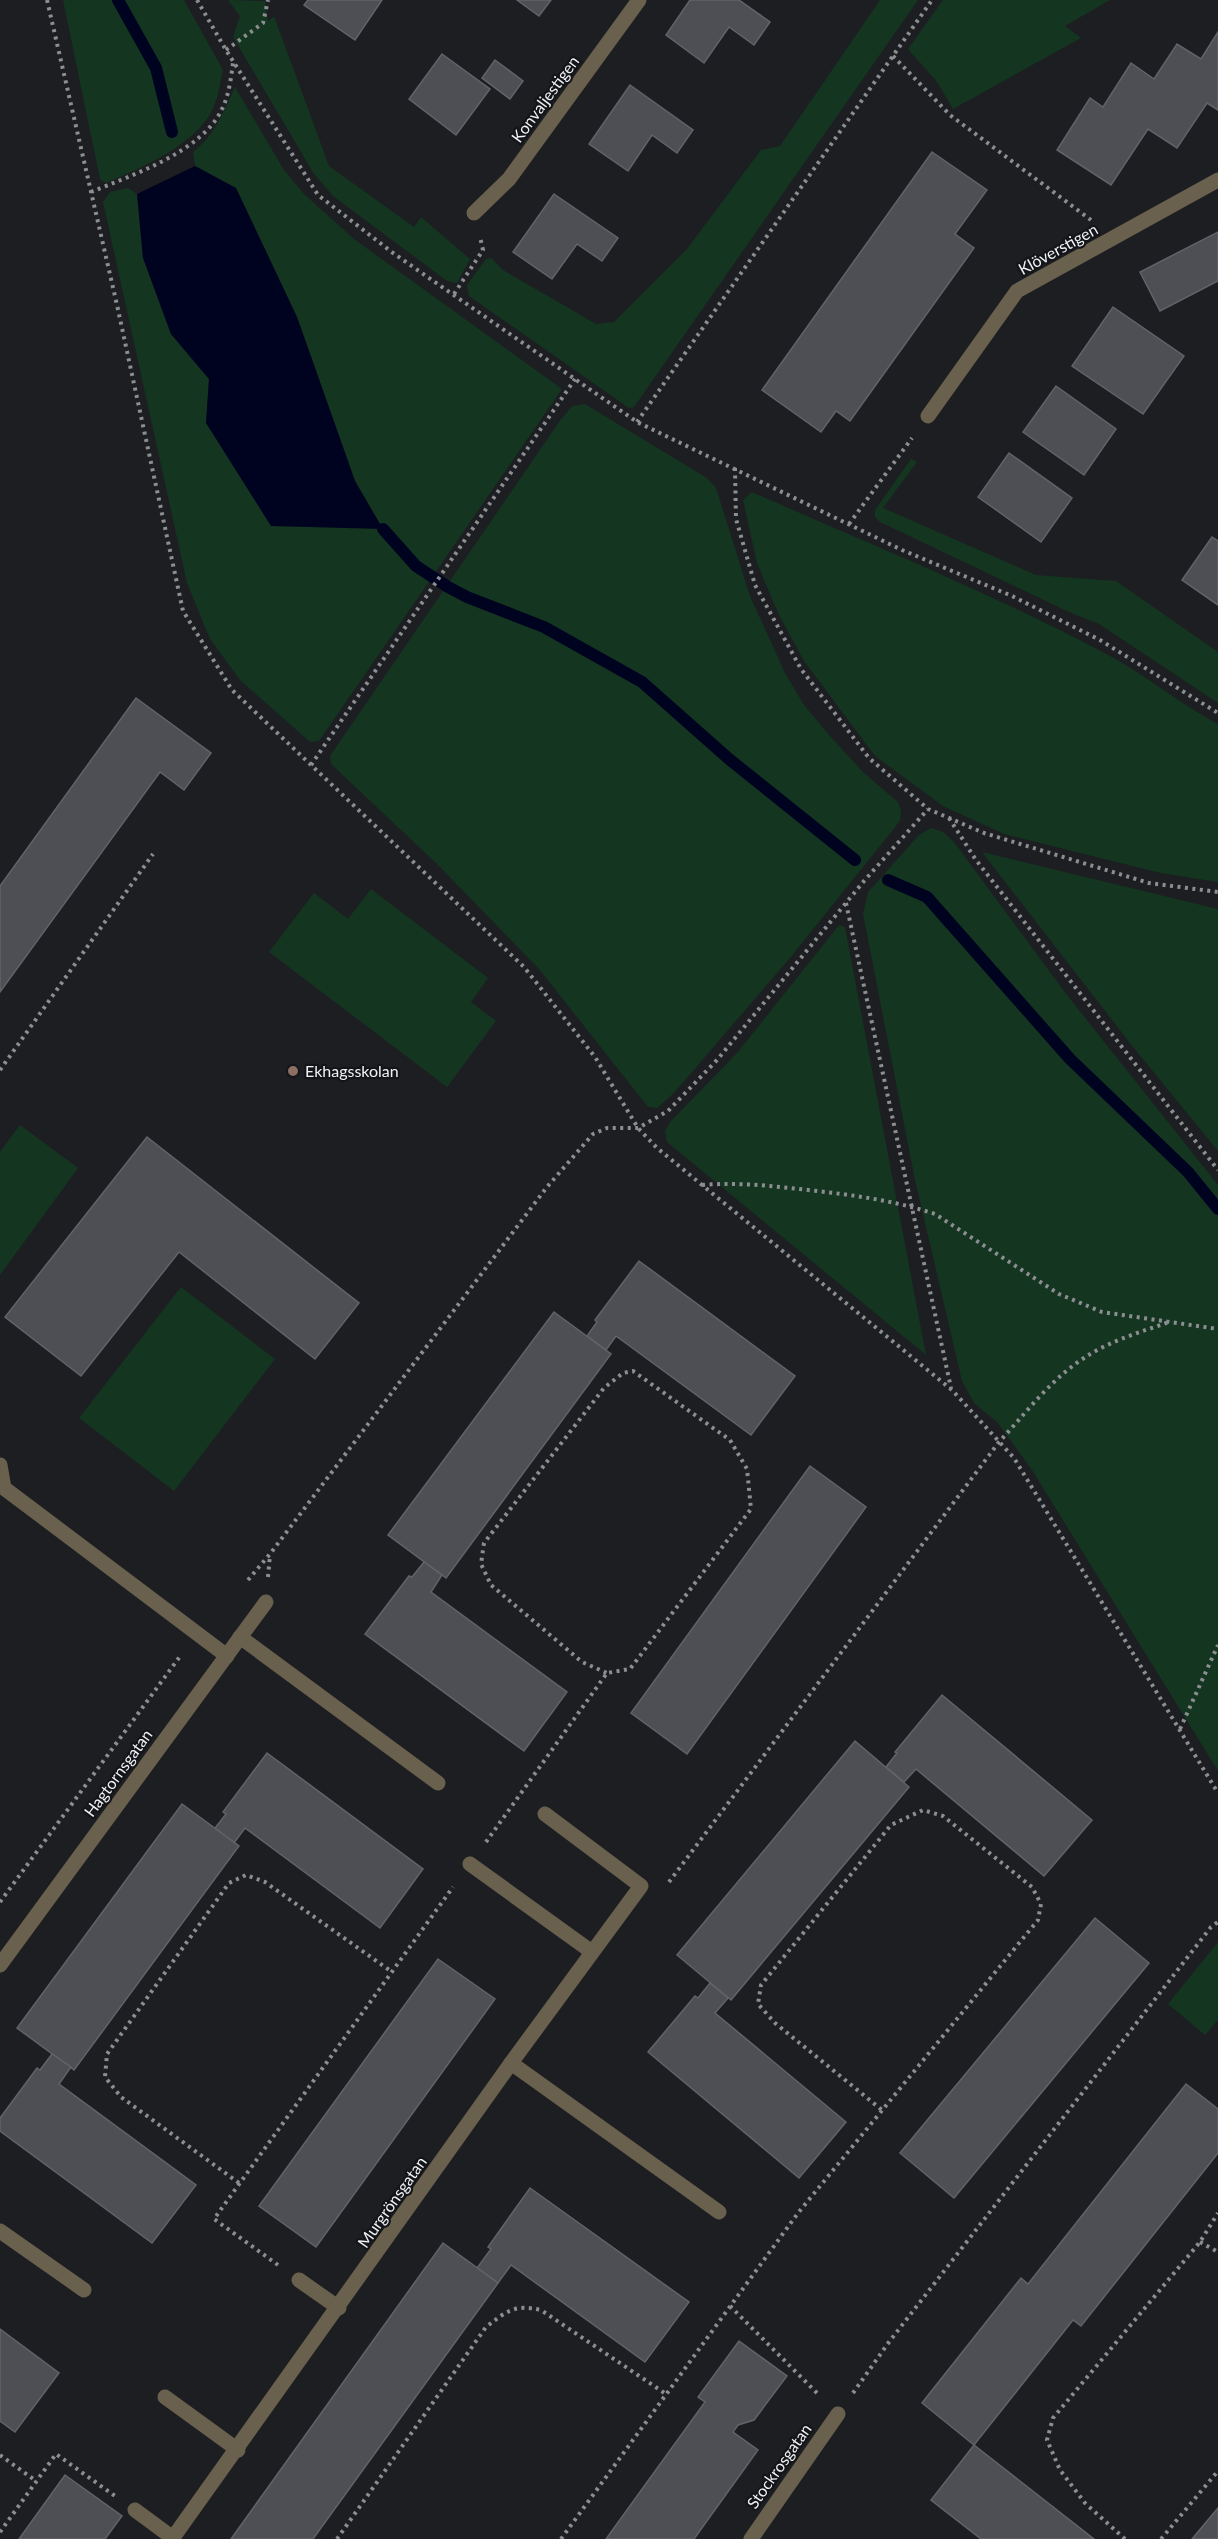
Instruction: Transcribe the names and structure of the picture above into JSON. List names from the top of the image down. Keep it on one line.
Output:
{"streets":{"street":["Konvaljestigen","Klöverstigen","Hagtornsgatan","Murgrönsgatan","Stockrosgatan"]},"places":["Ekhagsskolan"]}
